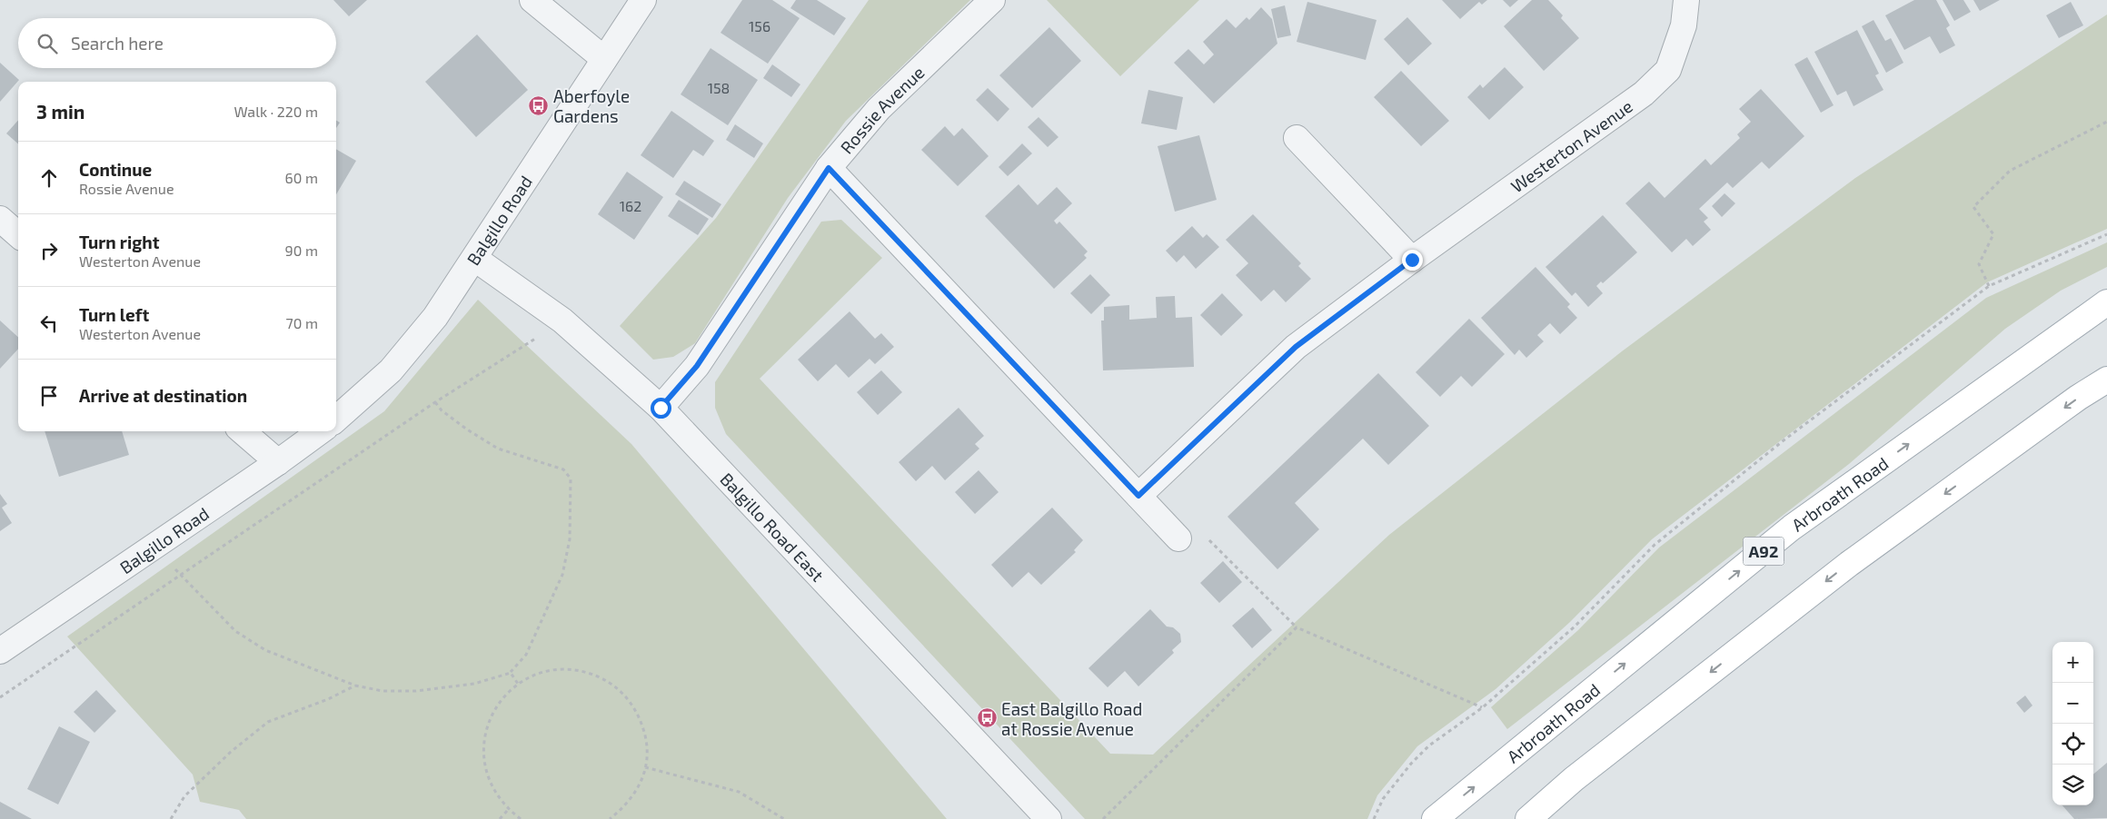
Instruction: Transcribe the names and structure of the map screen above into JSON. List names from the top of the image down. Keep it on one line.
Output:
{"streets":{"main road":["Arbroath Road","A92"],"street":["Rossie Avenue","Westerton Avenue","Balgillo Road","Balgillo Road East"]},"crossings":[["Rossie Avenue","Balgillo Road East"],["Balgillo Road","Balgillo Road East"]],"places":{"bus stop":["Aberfoyle Gardens","East Balgillo Road at Rossie Avenue"]},"house_numbers":["156","158","162"],"page":{"search":"Search here","heading":["3 min","Walk · 220 m"],"list":[["Continue","Rossie Avenue","60 m"],["Turn right","Westerton Avenue","90 m"],["Turn left","Westerton Avenue","70 m"],"Arrive at destination"],"map_buttons":["+","−"]}}
